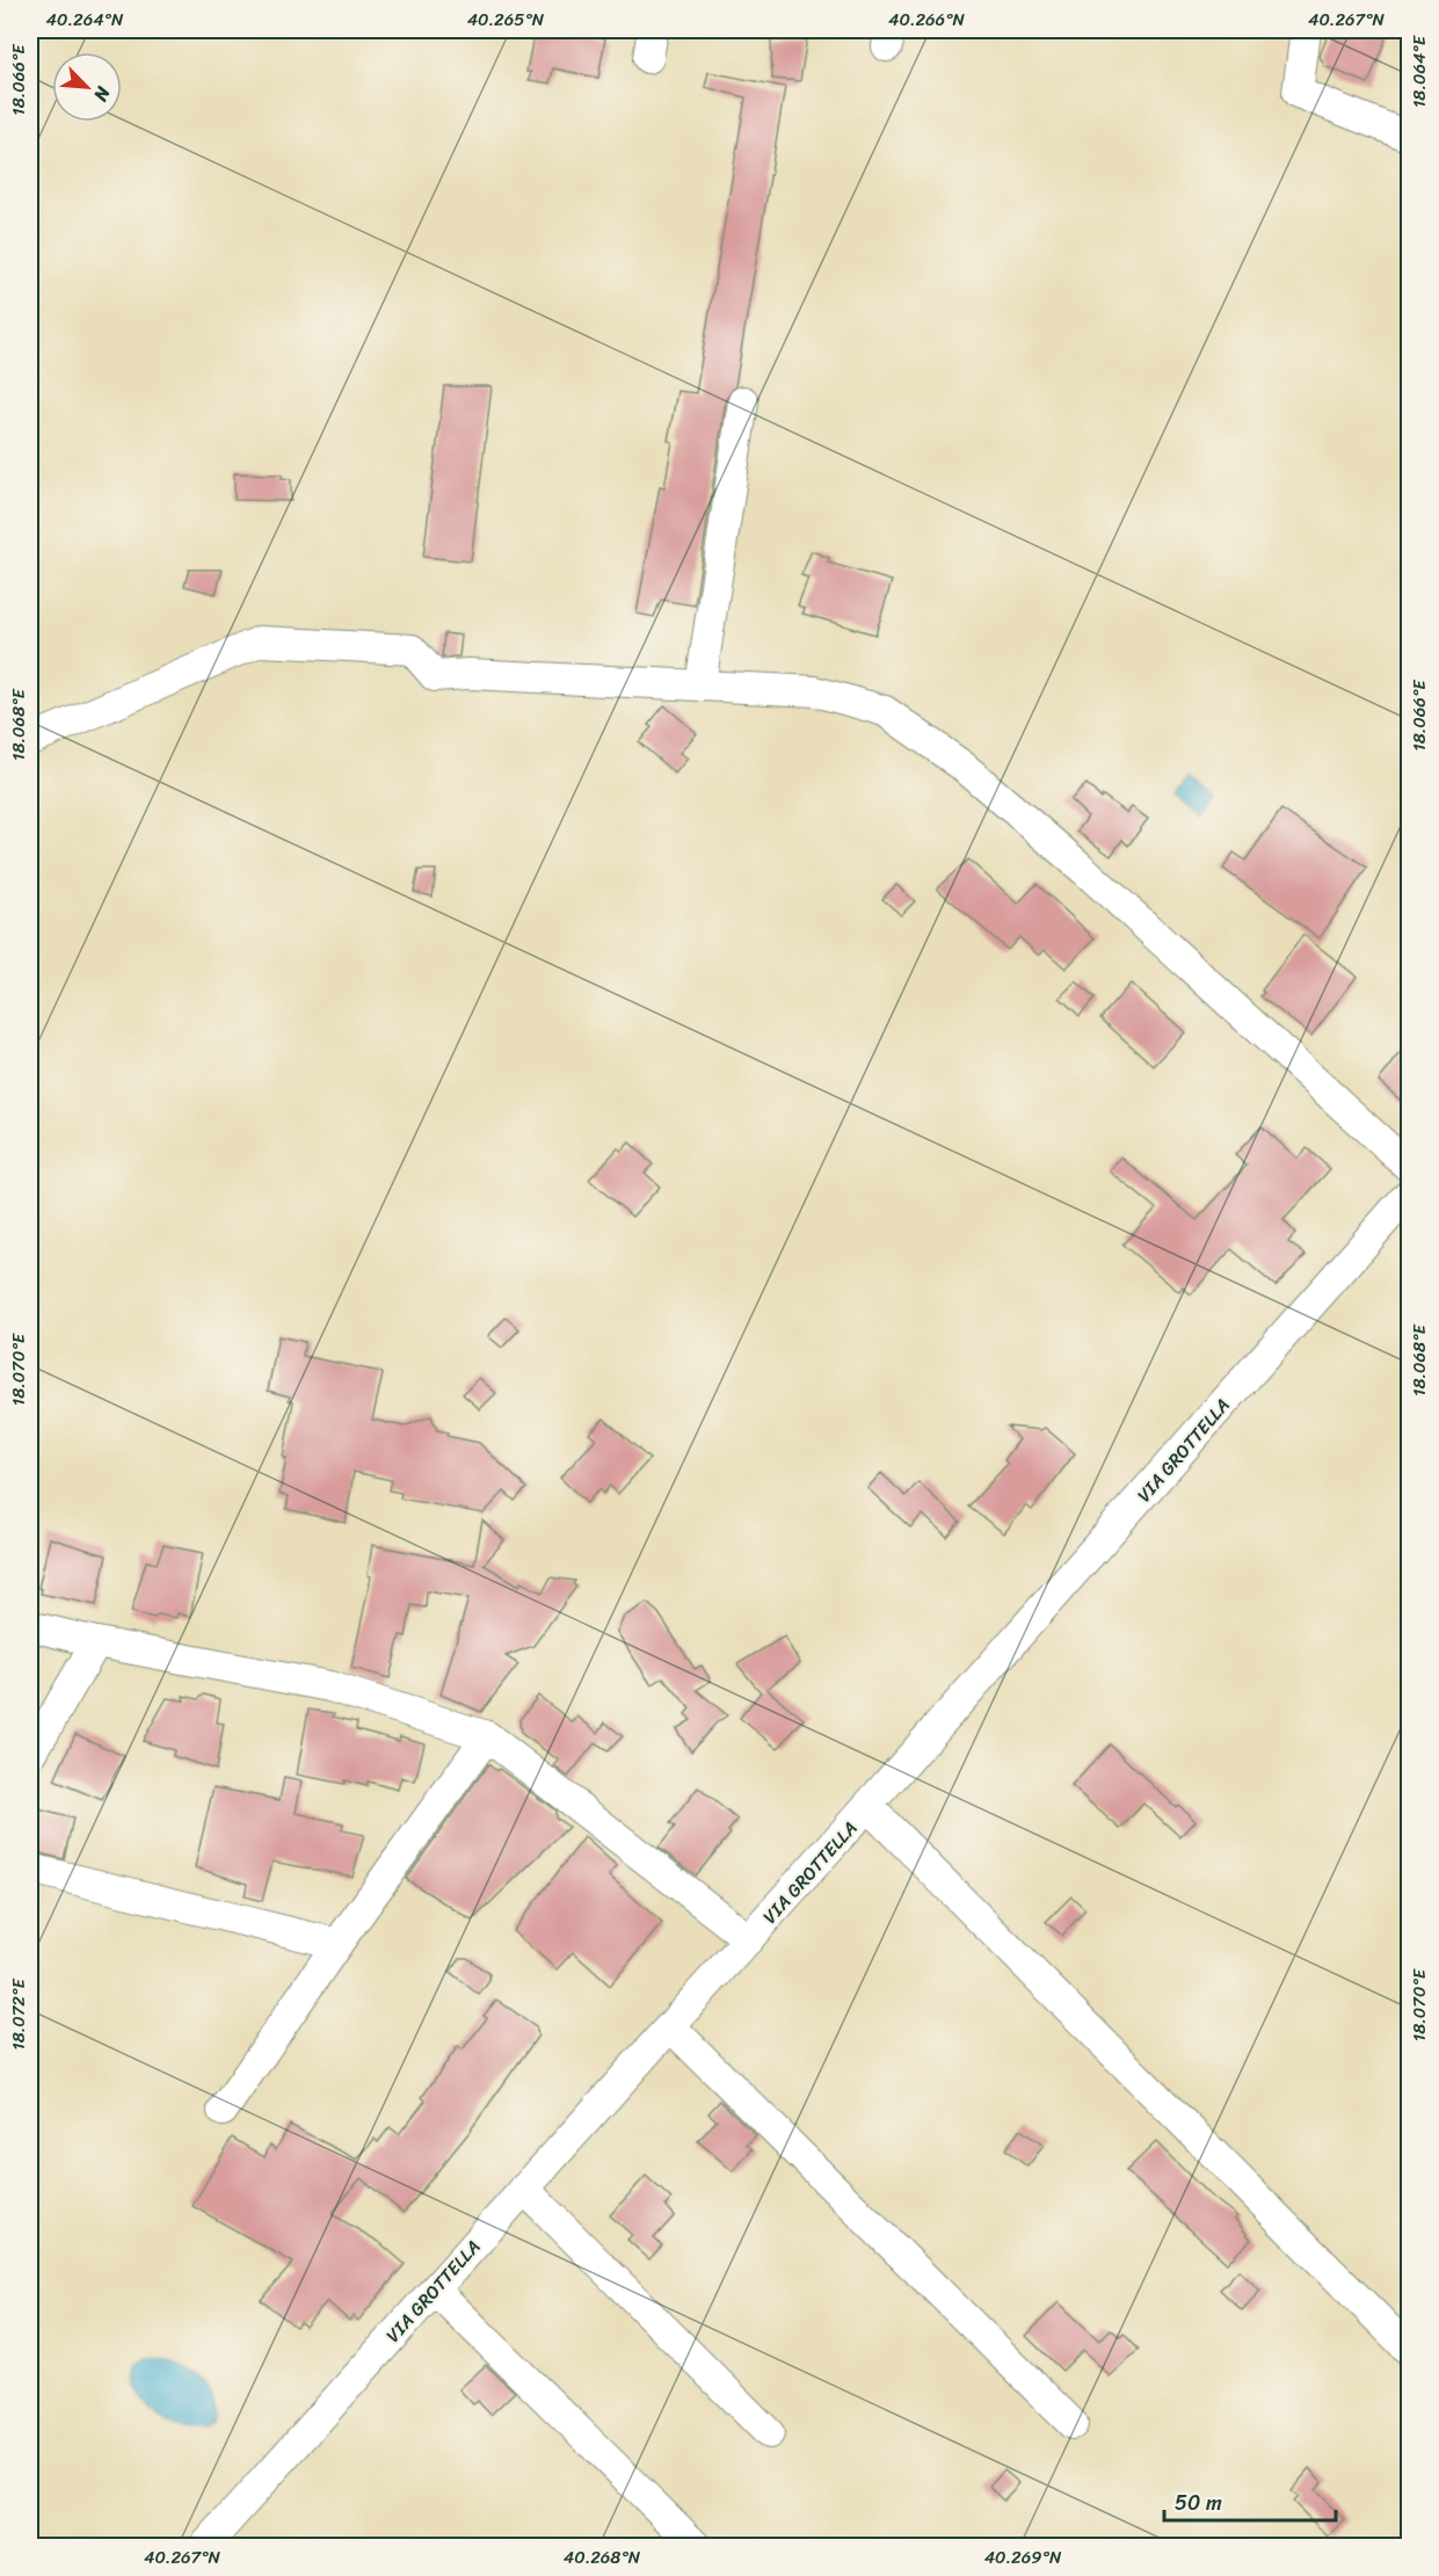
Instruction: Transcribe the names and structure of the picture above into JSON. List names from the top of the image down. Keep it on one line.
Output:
{"streets":{"street":["VIA GROTTELLA"]},"scale_bar":"50 m","north":"bottom right","coordinates":["40.264°N","40.265°N","40.266°N","40.267°N","18.064°E","18.066°E","18.068°E","18.070°E","18.072°E","40.268°N","40.269°N"]}
